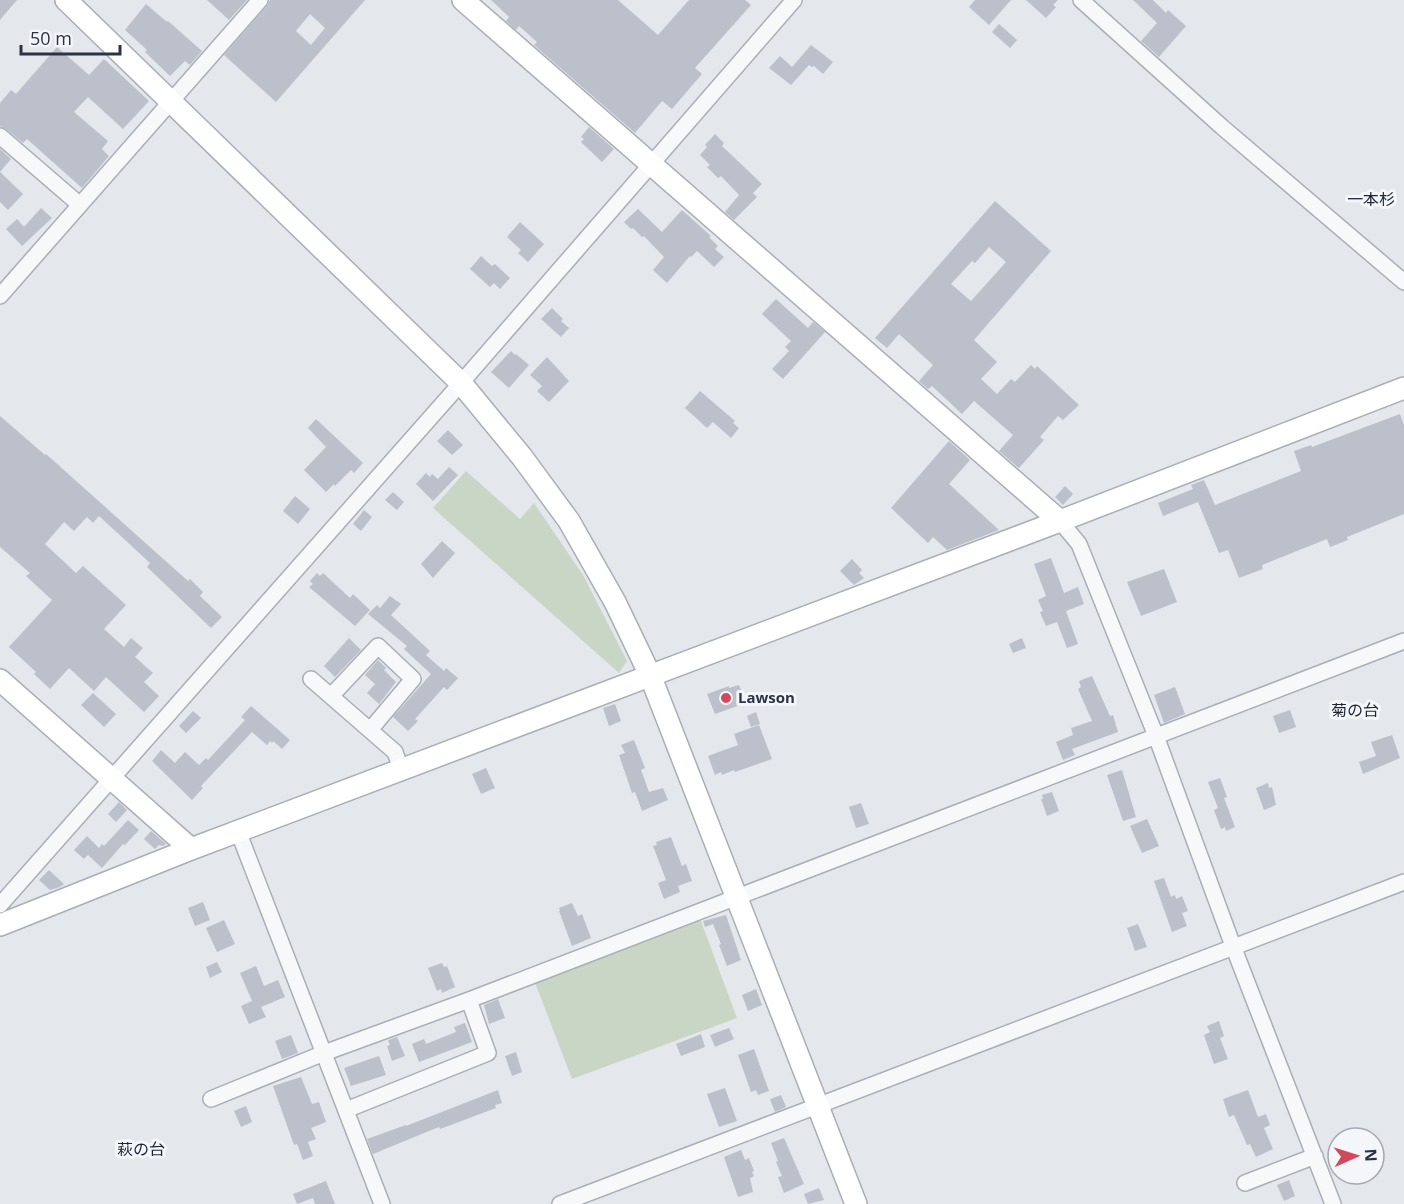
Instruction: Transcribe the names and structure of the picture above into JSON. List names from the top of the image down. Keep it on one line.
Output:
{"districts":["一本杉","菊の台","萩の台"],"places":["Lawson"],"scale_bar":"50 m","north":"right"}
